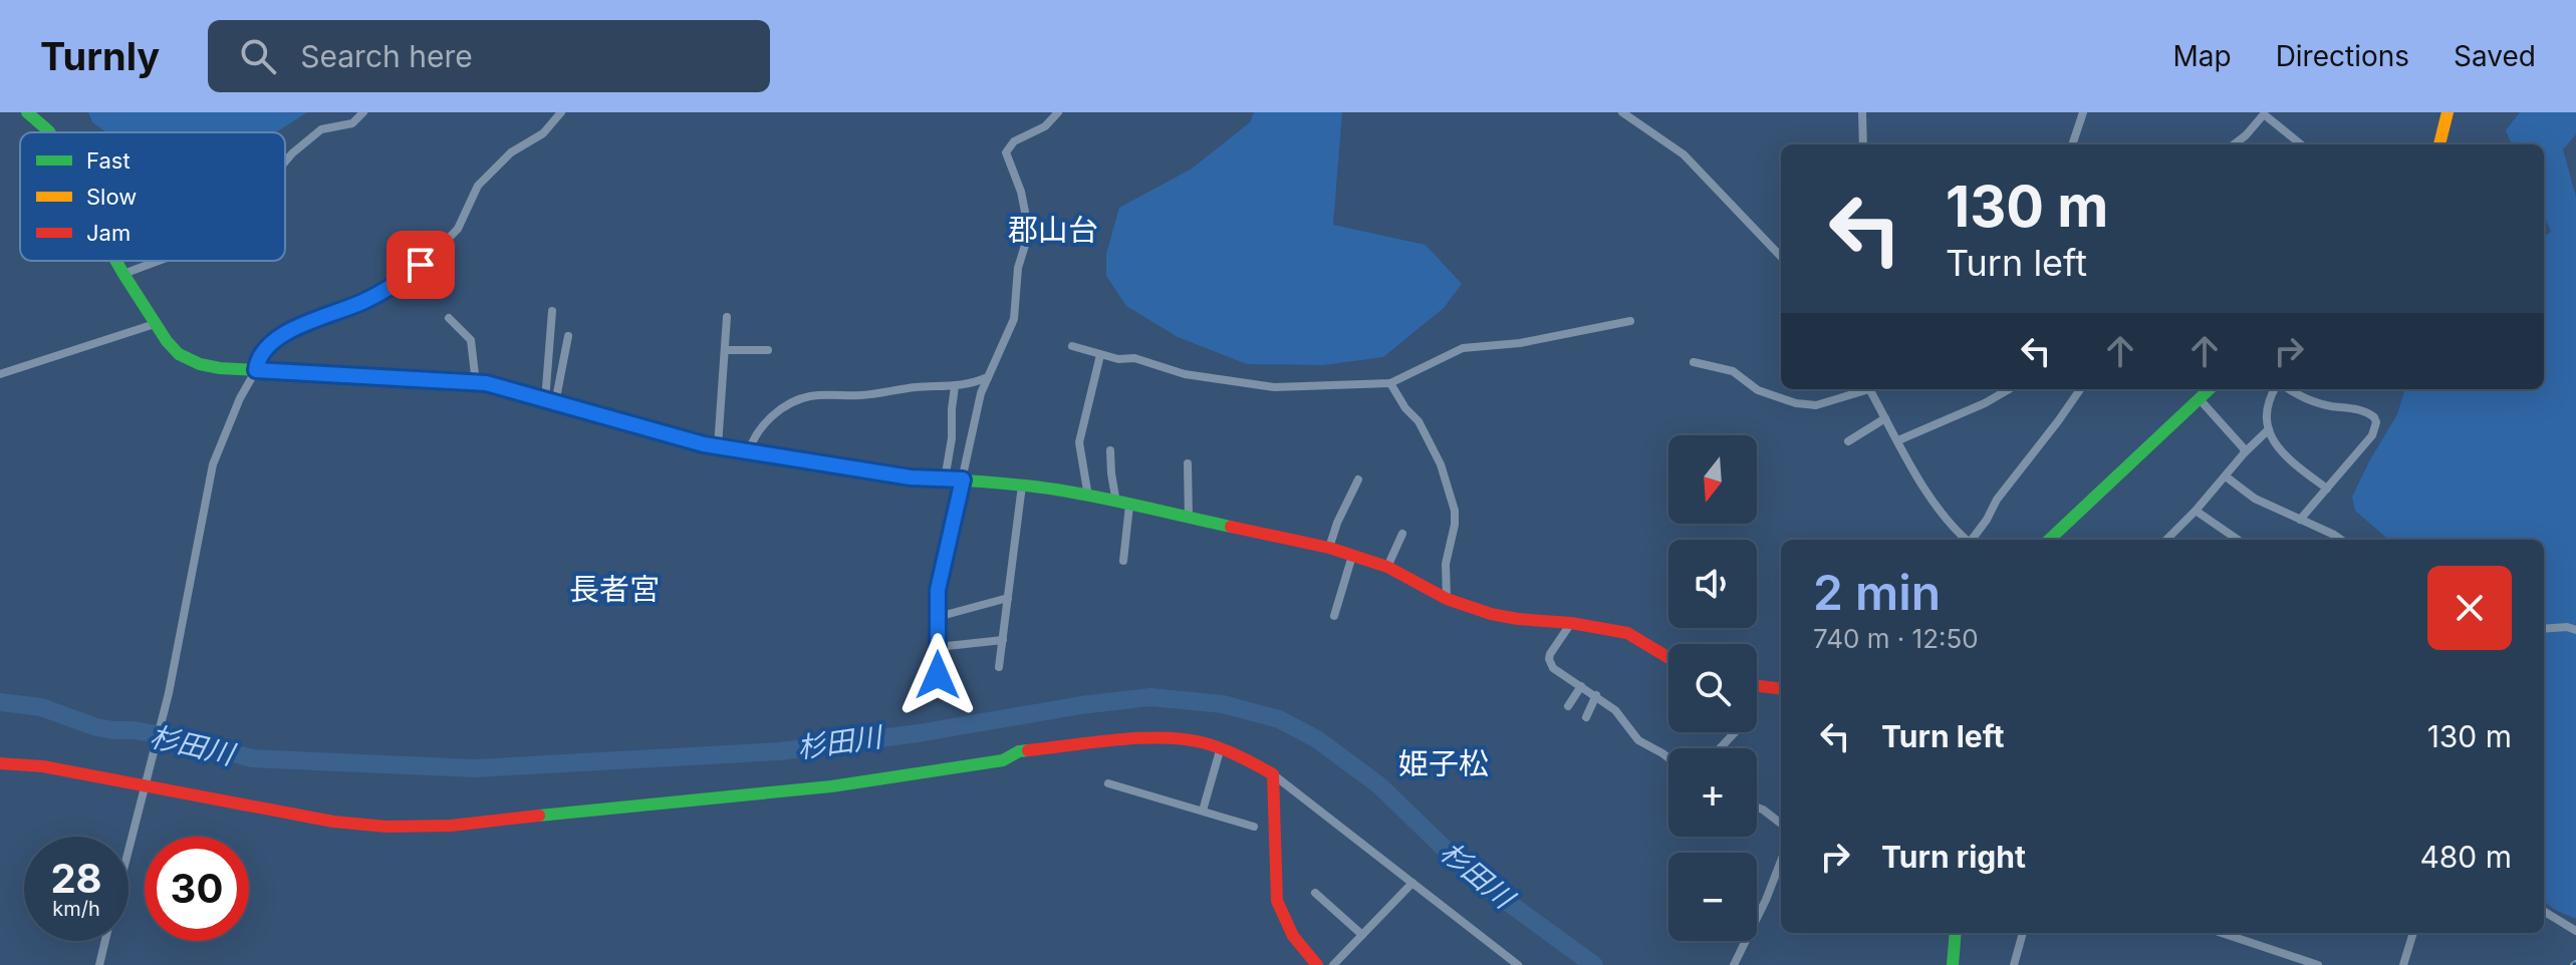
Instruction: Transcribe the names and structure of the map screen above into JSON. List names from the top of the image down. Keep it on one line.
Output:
{"districts":["郡山台","長者宮","姫子松"],"water":["杉田川"],"legend":["Fast","Slow","Jam"],"north":"bottom","page":{"header":"Turnly","search":"Search here","nav":["Map","Directions","Saved"],"turn":["130 m","Turn left"],"map_buttons":["+","−"],"heading":["2 min","740 m · 12:50"],"list":[{"name":"Turn left","value":"130 m"},{"name":"Turn right","value":"480 m"}],"speed":"28 km/h","limit":"30"}}
